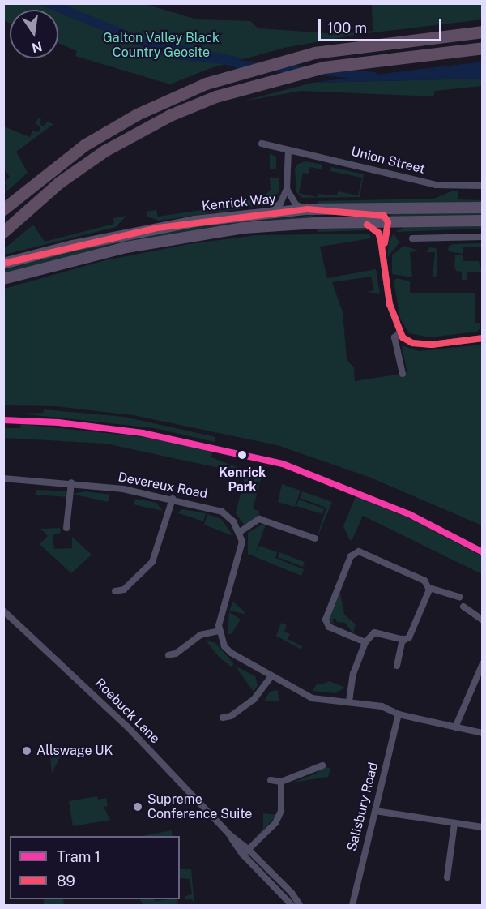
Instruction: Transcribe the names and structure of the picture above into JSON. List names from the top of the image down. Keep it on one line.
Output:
{"streets":{"main road":["Kenrick Way"],"street":["Union Street","Devereux Road","Roebuck Lane","Salisbury Road"]},"parks":["Galton Valley Black Country Geosite"],"places":["Kenrick Park","Allswage UK","Supreme Conference Suite"],"lines":["transit line 89","tram line 1"],"legend":["Tram 1","89"],"scale_bar":"100 m","north":"bottom"}
